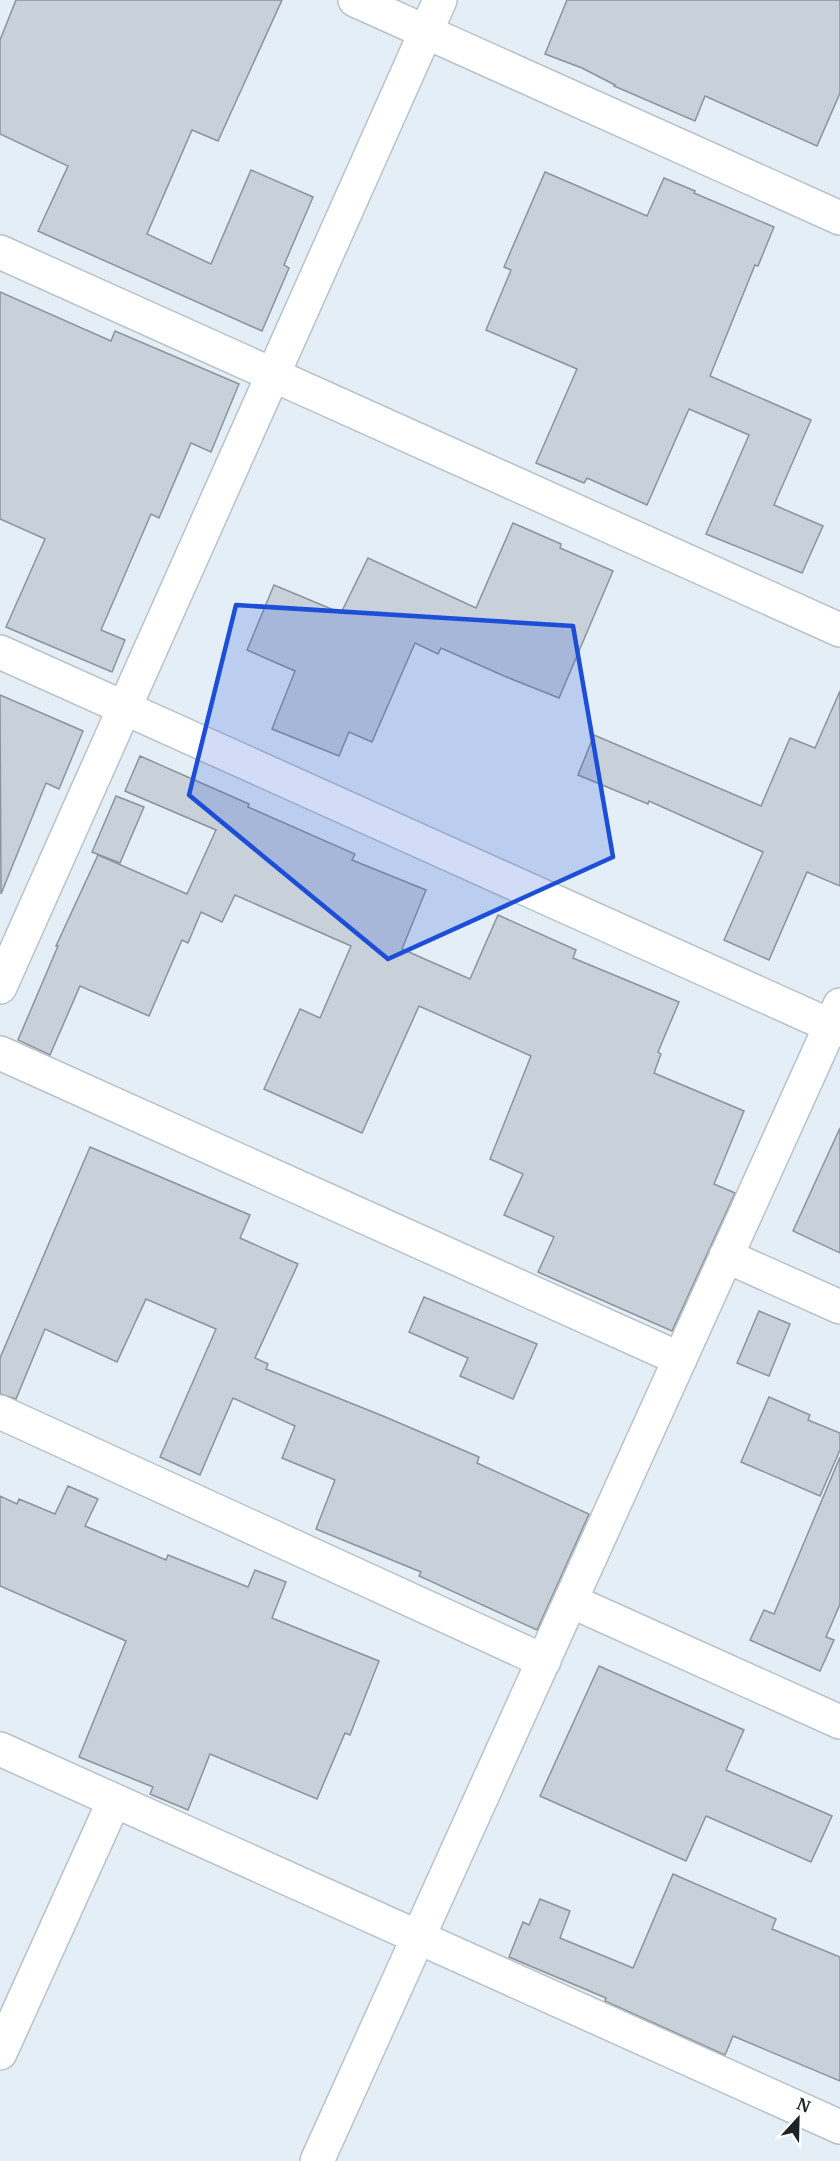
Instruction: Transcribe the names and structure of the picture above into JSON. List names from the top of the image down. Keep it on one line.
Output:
{"north":"top"}
